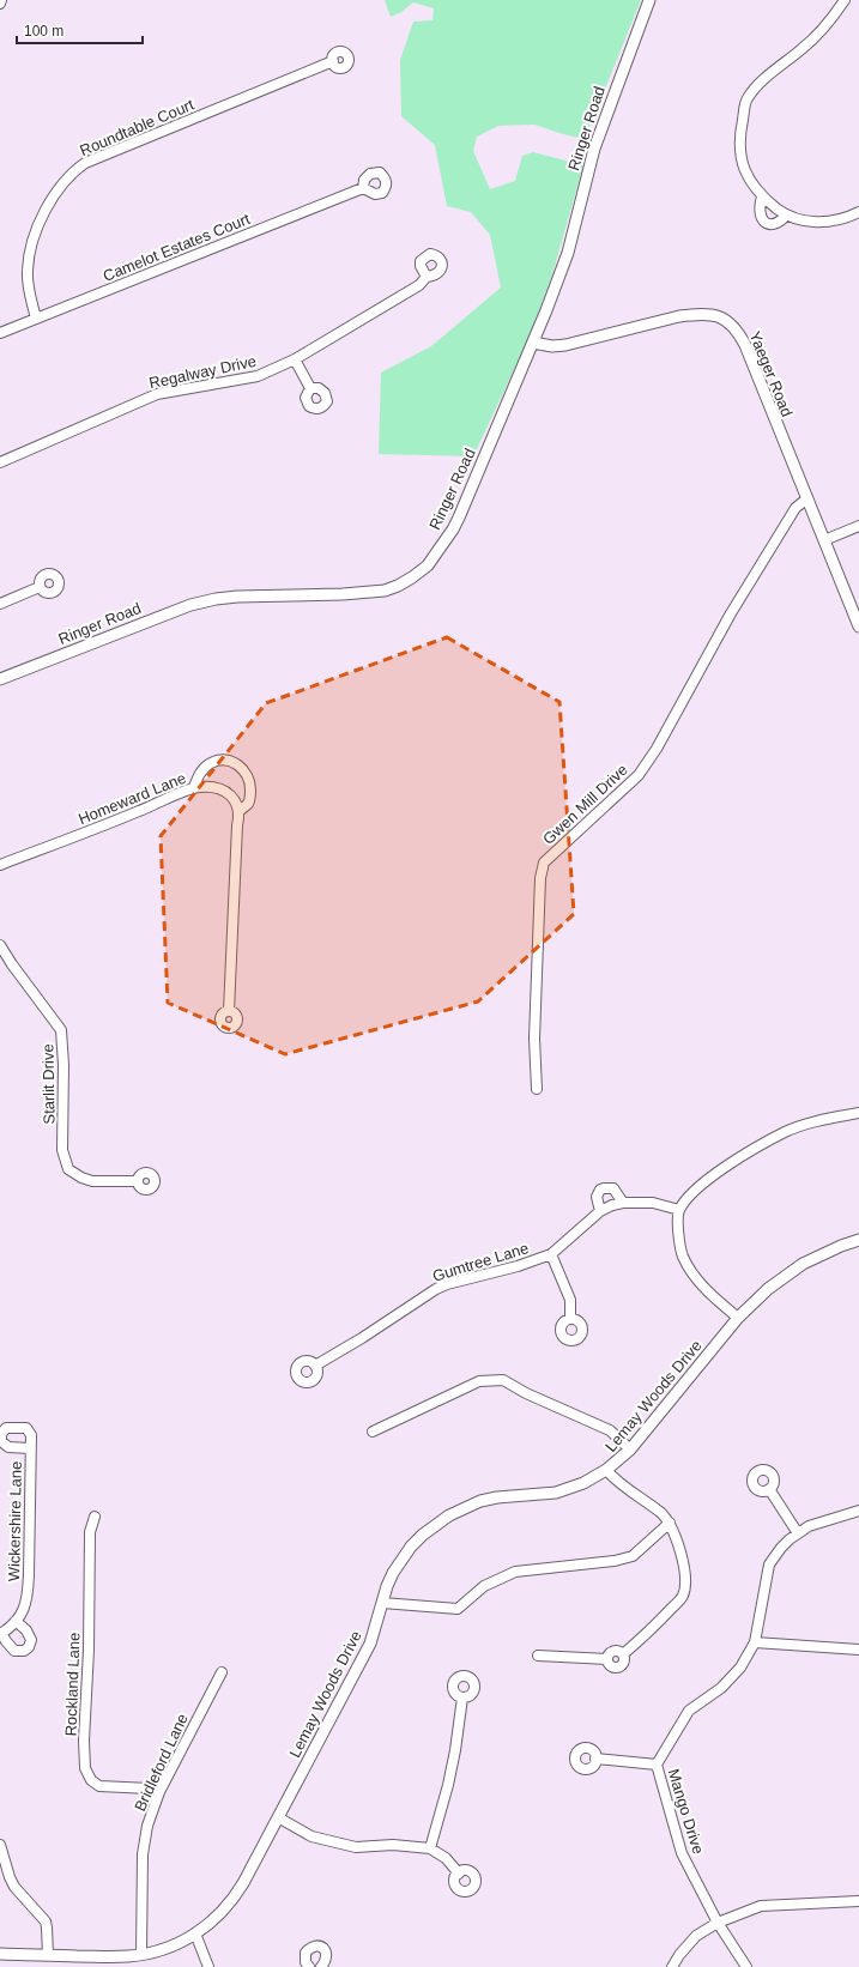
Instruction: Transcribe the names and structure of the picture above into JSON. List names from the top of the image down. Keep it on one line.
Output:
{"streets":{"street":["Roundtable Court","Ringer Road","Camelot Estates Court","Regalway Drive","Yaeger Road","Homeward Lane","Gwen Mill Drive","Starlit Drive","Gumtree Lane","Lemay Woods Drive","Wickershire Lane","Rockland Lane","Bridleford Lane","Mango Drive"]},"crossings":[["Roundtable Court","Camelot Estates Court"],["Ringer Road","Yaeger Road"],["Yaeger Road","Gwen Mill Drive"],["Lemay Woods Drive","Bridleford Lane"],["Rockland Lane","Bridleford Lane"]],"scale_bar":"100 m"}
